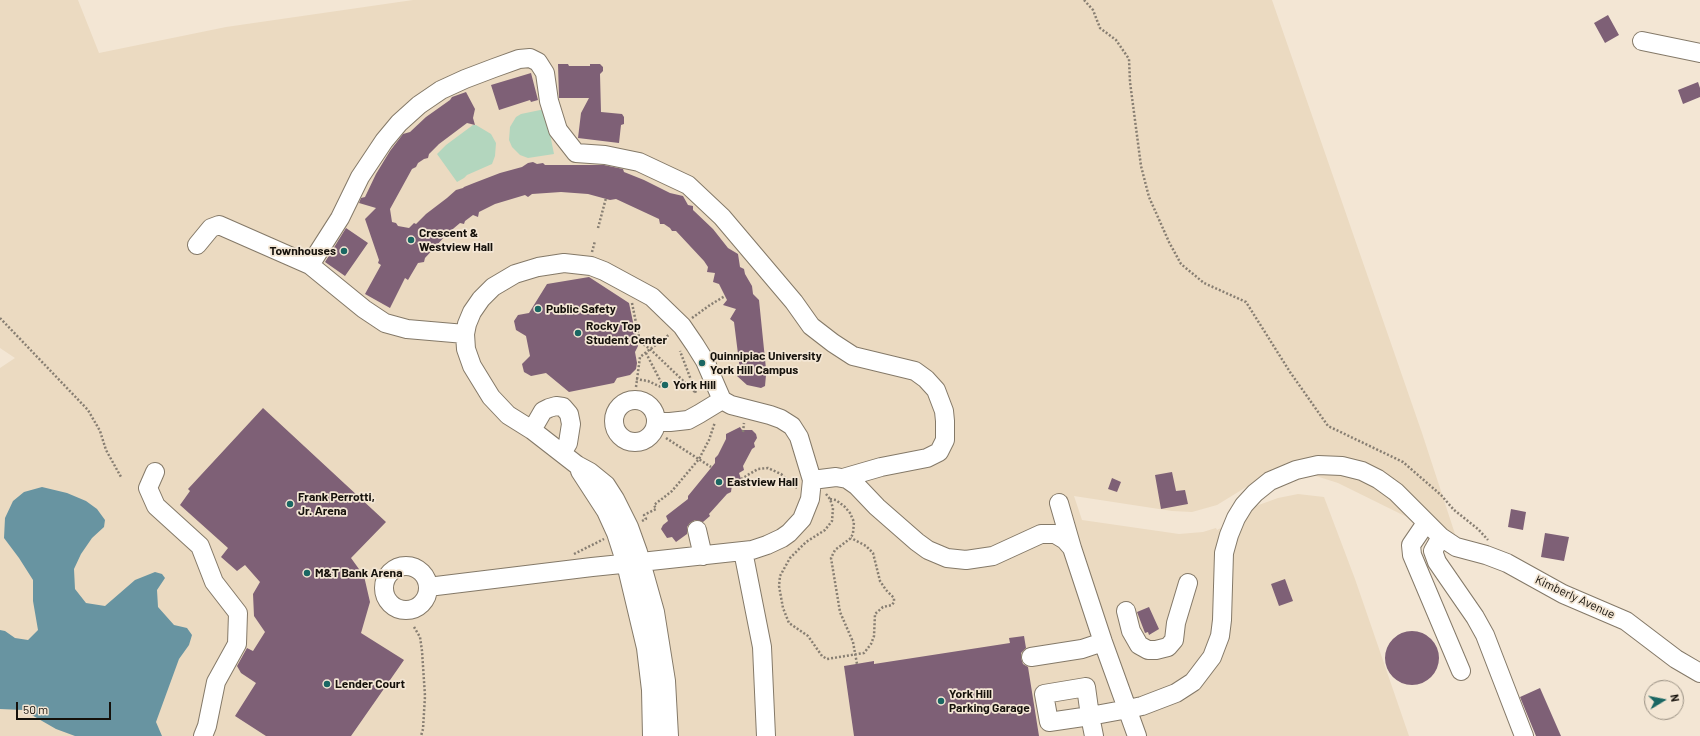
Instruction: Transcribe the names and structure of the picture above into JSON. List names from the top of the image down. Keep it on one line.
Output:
{"streets":{"street":["Kimberly Avenue"]},"places":["Crescent & Westview Hall","Townhouses","Public Safety","Rocky Top Student Center","Quinnipiac University York Hill Campus","York Hill","Eastview Hall","Frank Perrotti, Jr. Arena","M&T Bank Arena","Lender Court","York Hill Parking Garage"],"scale_bar":"50 m","north":"right"}
